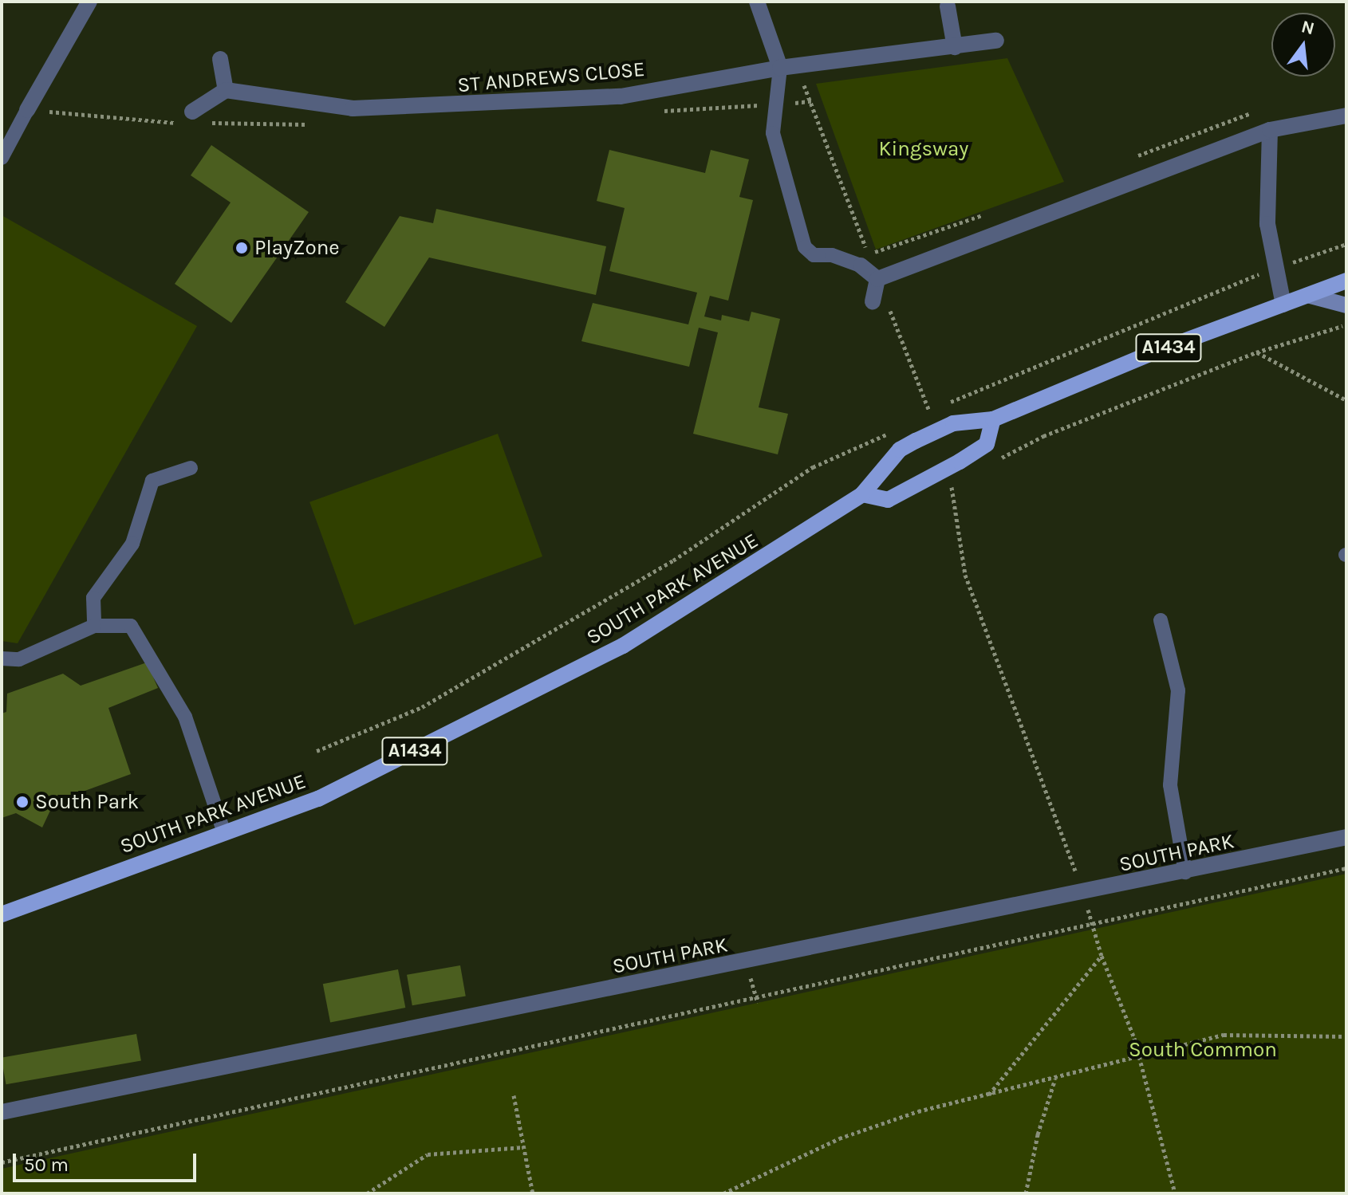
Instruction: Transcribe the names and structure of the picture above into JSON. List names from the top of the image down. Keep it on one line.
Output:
{"streets":{"main road":["A1434","SOUTH PARK AVENUE"],"street":["ST ANDREWS CLOSE","SOUTH PARK"]},"parks":["Kingsway","South Common"],"places":["PlayZone","South Park"],"scale_bar":"50 m","north":"top"}
